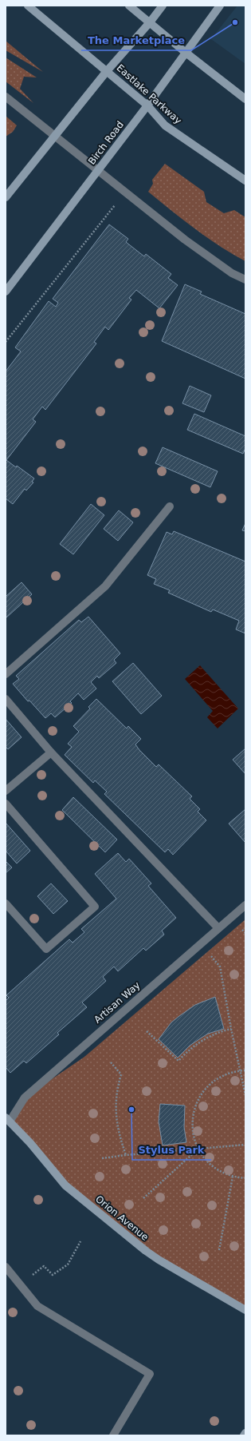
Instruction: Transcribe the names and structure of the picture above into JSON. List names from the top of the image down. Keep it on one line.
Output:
{"streets":{"main road":["Eastlake Parkway","Birch Road","Orion Avenue"],"street":["Artisan Way"]},"crossings":[["Eastlake Parkway","Birch Road"],["Artisan Way","Orion Avenue"]],"places":["The Marketplace","Stylus Park"]}
